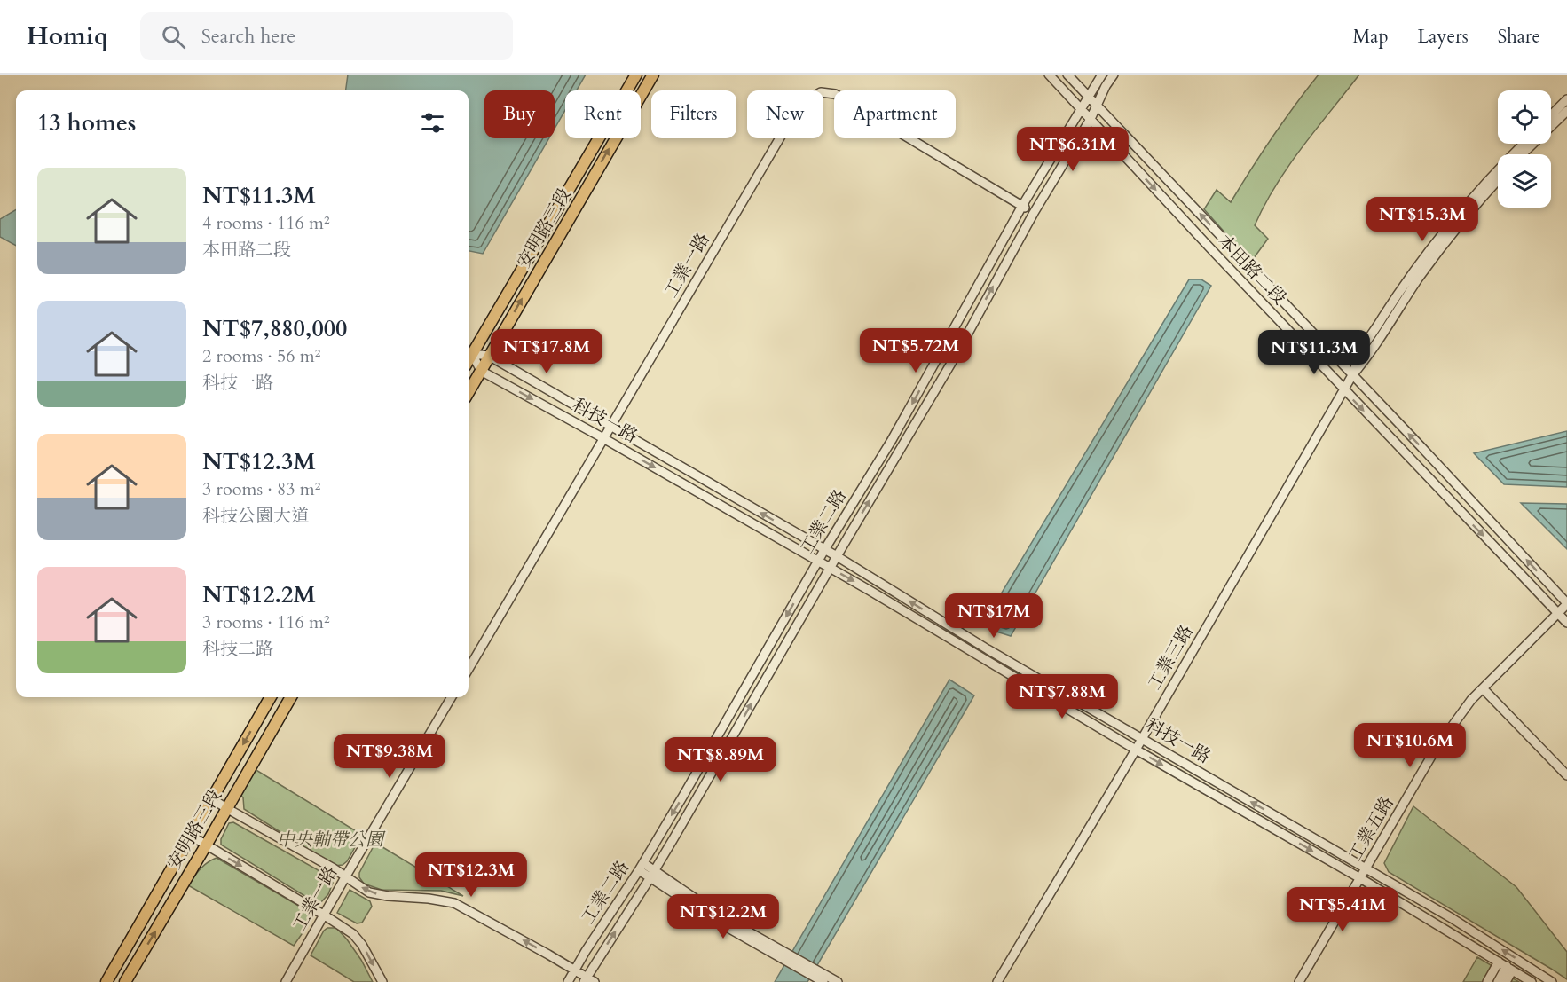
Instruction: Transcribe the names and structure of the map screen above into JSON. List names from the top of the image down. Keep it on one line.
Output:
{"streets":{"main road":["安明路三段"],"street":["工業一路","本田路二段","科技一路","工業二路","工業三路","工業五路"]},"crossings":[["安明路三段","科技一路"],["工業一路","科技一路"],["工業一路","工業二路"],["本田路二段","工業二路"],["本田路二段","工業三路"],["本田路二段","工業五路"],["科技一路","工業二路"],["科技一路","工業三路"],["科技一路","工業五路"]],"parks":["中央軸帶公園"],"page":{"header":"Homiq","search":"Search here","nav":["Map","Layers","Share"],"chip":["Buy","Rent","Filters","New","Apartment"],"heading":"13 homes","price":["NT$6.31M","NT$15.3M","NT$5.72M","NT$17.8M","NT$11.3M","NT$17M","NT$7.88M","NT$10.6M","NT$9.38M","NT$8.89M","NT$12.3M","NT$5.41M","NT$12.2M"],"list":[{"name":"NT$11.3M","note":"4 rooms · 116 m² · 本田路二段"},{"name":"NT$7,880,000","note":"2 rooms · 56 m² · 科技一路"},{"name":"NT$12.3M","note":"3 rooms · 83 m² · 科技公園大道"},{"name":"NT$12.2M","note":"3 rooms · 116 m² · 科技二路"}]}}
